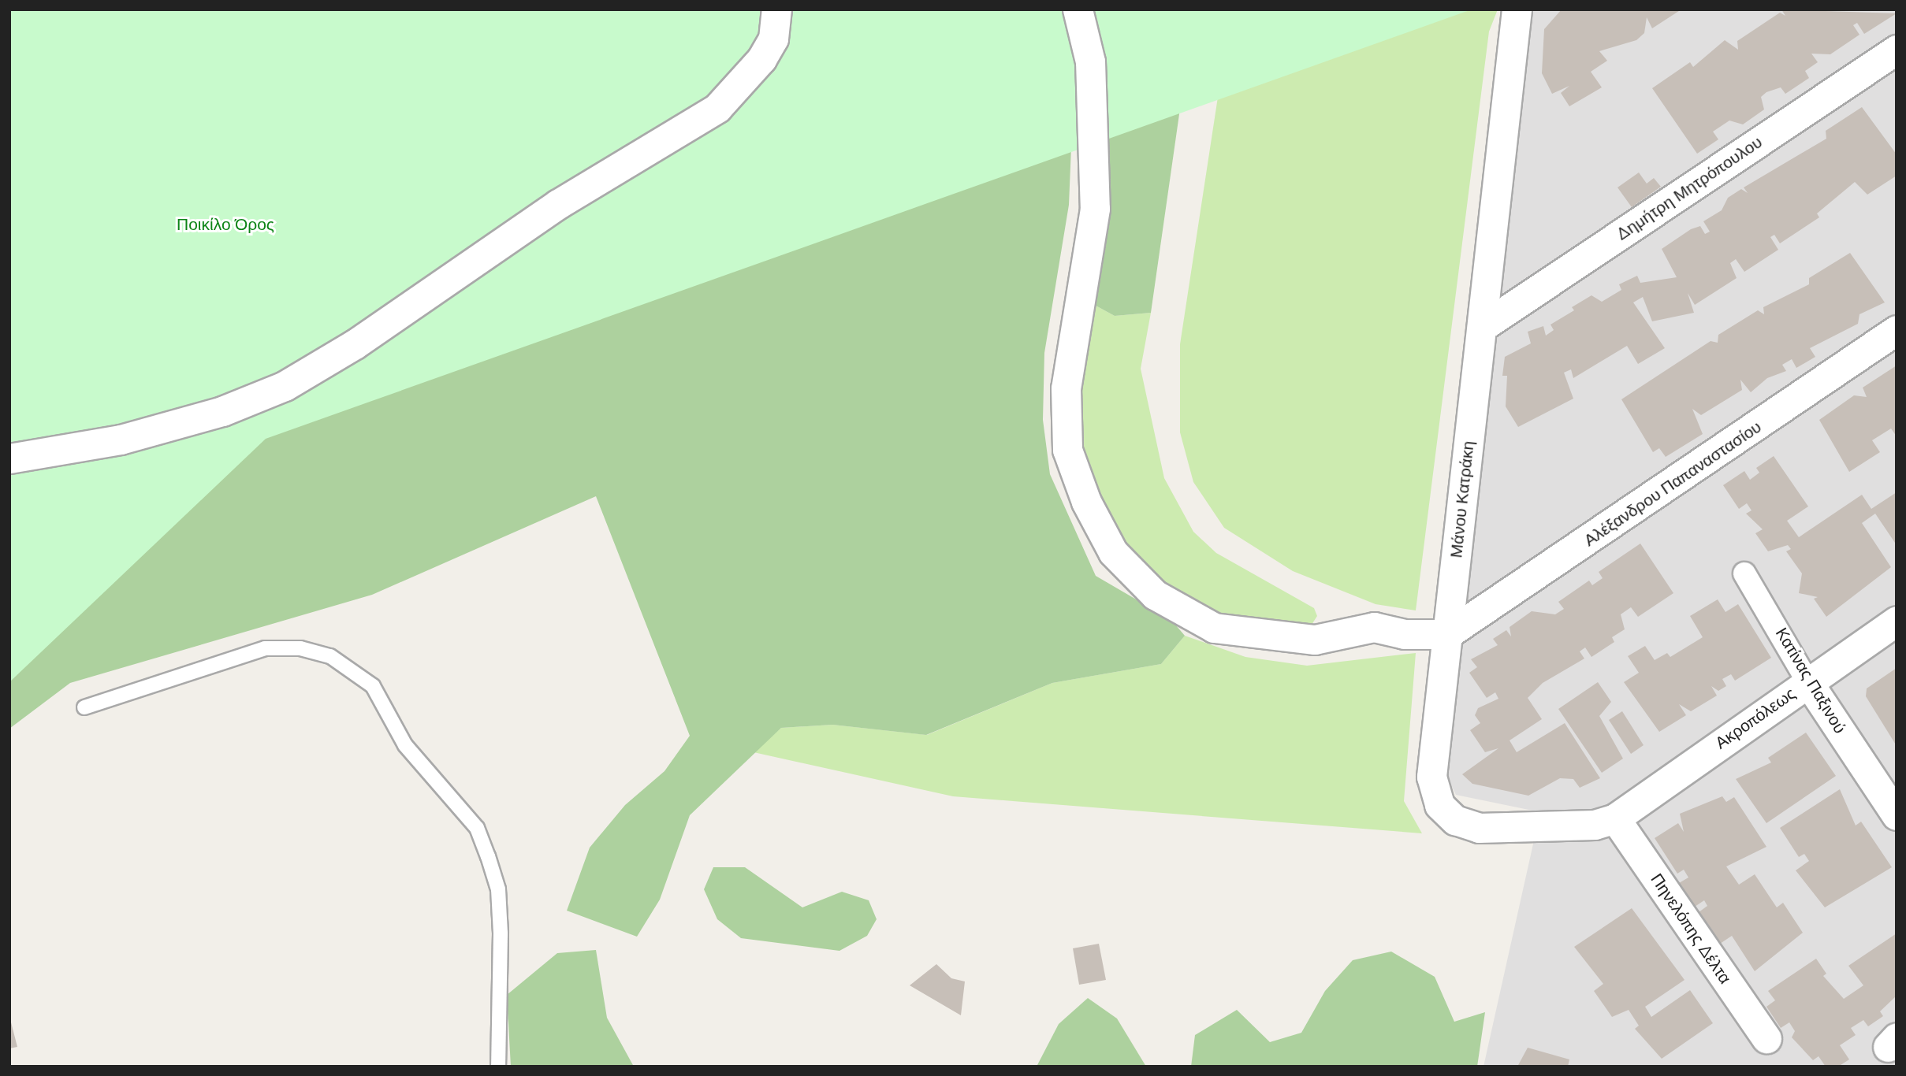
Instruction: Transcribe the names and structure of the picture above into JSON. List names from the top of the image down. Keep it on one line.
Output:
{"streets":{"street":["Δημήτρη Μητρόπουλου","Αλέξανδρου Παπαναστασίου","Μάνου Κατράκη","Κατίνας Παξινού","Ακροπόλεως","Πηνελόπης Δέλτα"]},"crossings":[["Δημήτρη Μητρόπουλου","Μάνου Κατράκη"],["Αλέξανδρου Παπαναστασίου","Μάνου Κατράκη"],["Μάνου Κατράκη","Ακροπόλεως"],["Μάνου Κατράκη","Πηνελόπης Δέλτα"],["Κατίνας Παξινού","Ακροπόλεως"],["Ακροπόλεως","Πηνελόπης Δέλτα"]],"parks":["Ποικίλο Όρος"]}
